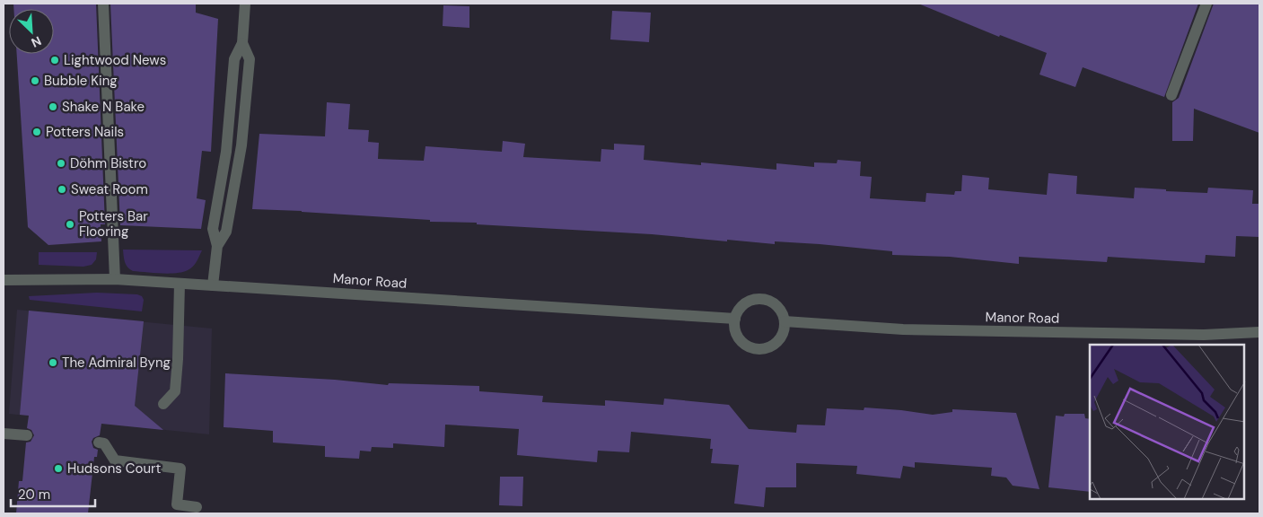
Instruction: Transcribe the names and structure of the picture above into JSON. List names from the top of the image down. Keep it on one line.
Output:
{"streets":{"street":["Manor Road"]},"places":["Lightwood News","Bubble King","Shake N Bake","Potters Nails","Döhm Bistro","Sweat Room","Potters Bar Flooring","The Admiral Byng","Hudsons Court"],"scale_bar":"20 m","north":"bottom right"}
